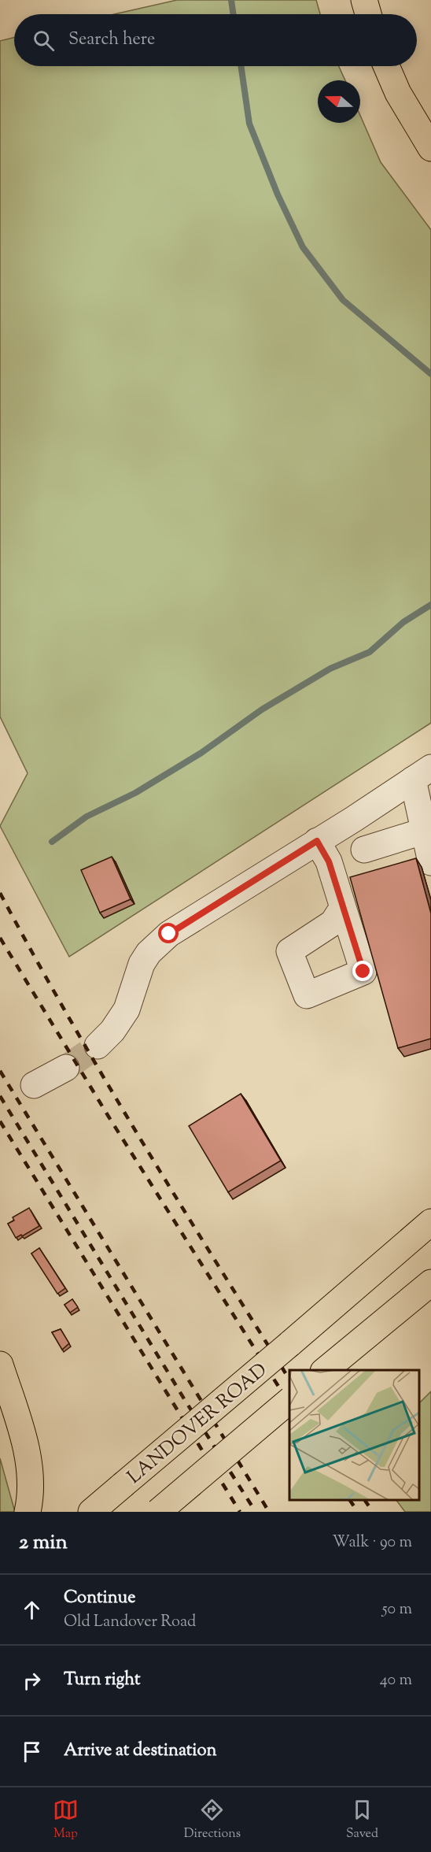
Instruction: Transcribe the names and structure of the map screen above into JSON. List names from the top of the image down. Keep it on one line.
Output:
{"streets":{"main road":["LANDOVER ROAD"]},"north":"left","page":{"search":"Search here","heading":["2 min","Walk · 90 m"],"list":[["Continue","Old Landover Road","50 m"],["Turn right","40 m"],"Arrive at destination"],"nav":["Map","Directions","Saved"]}}
